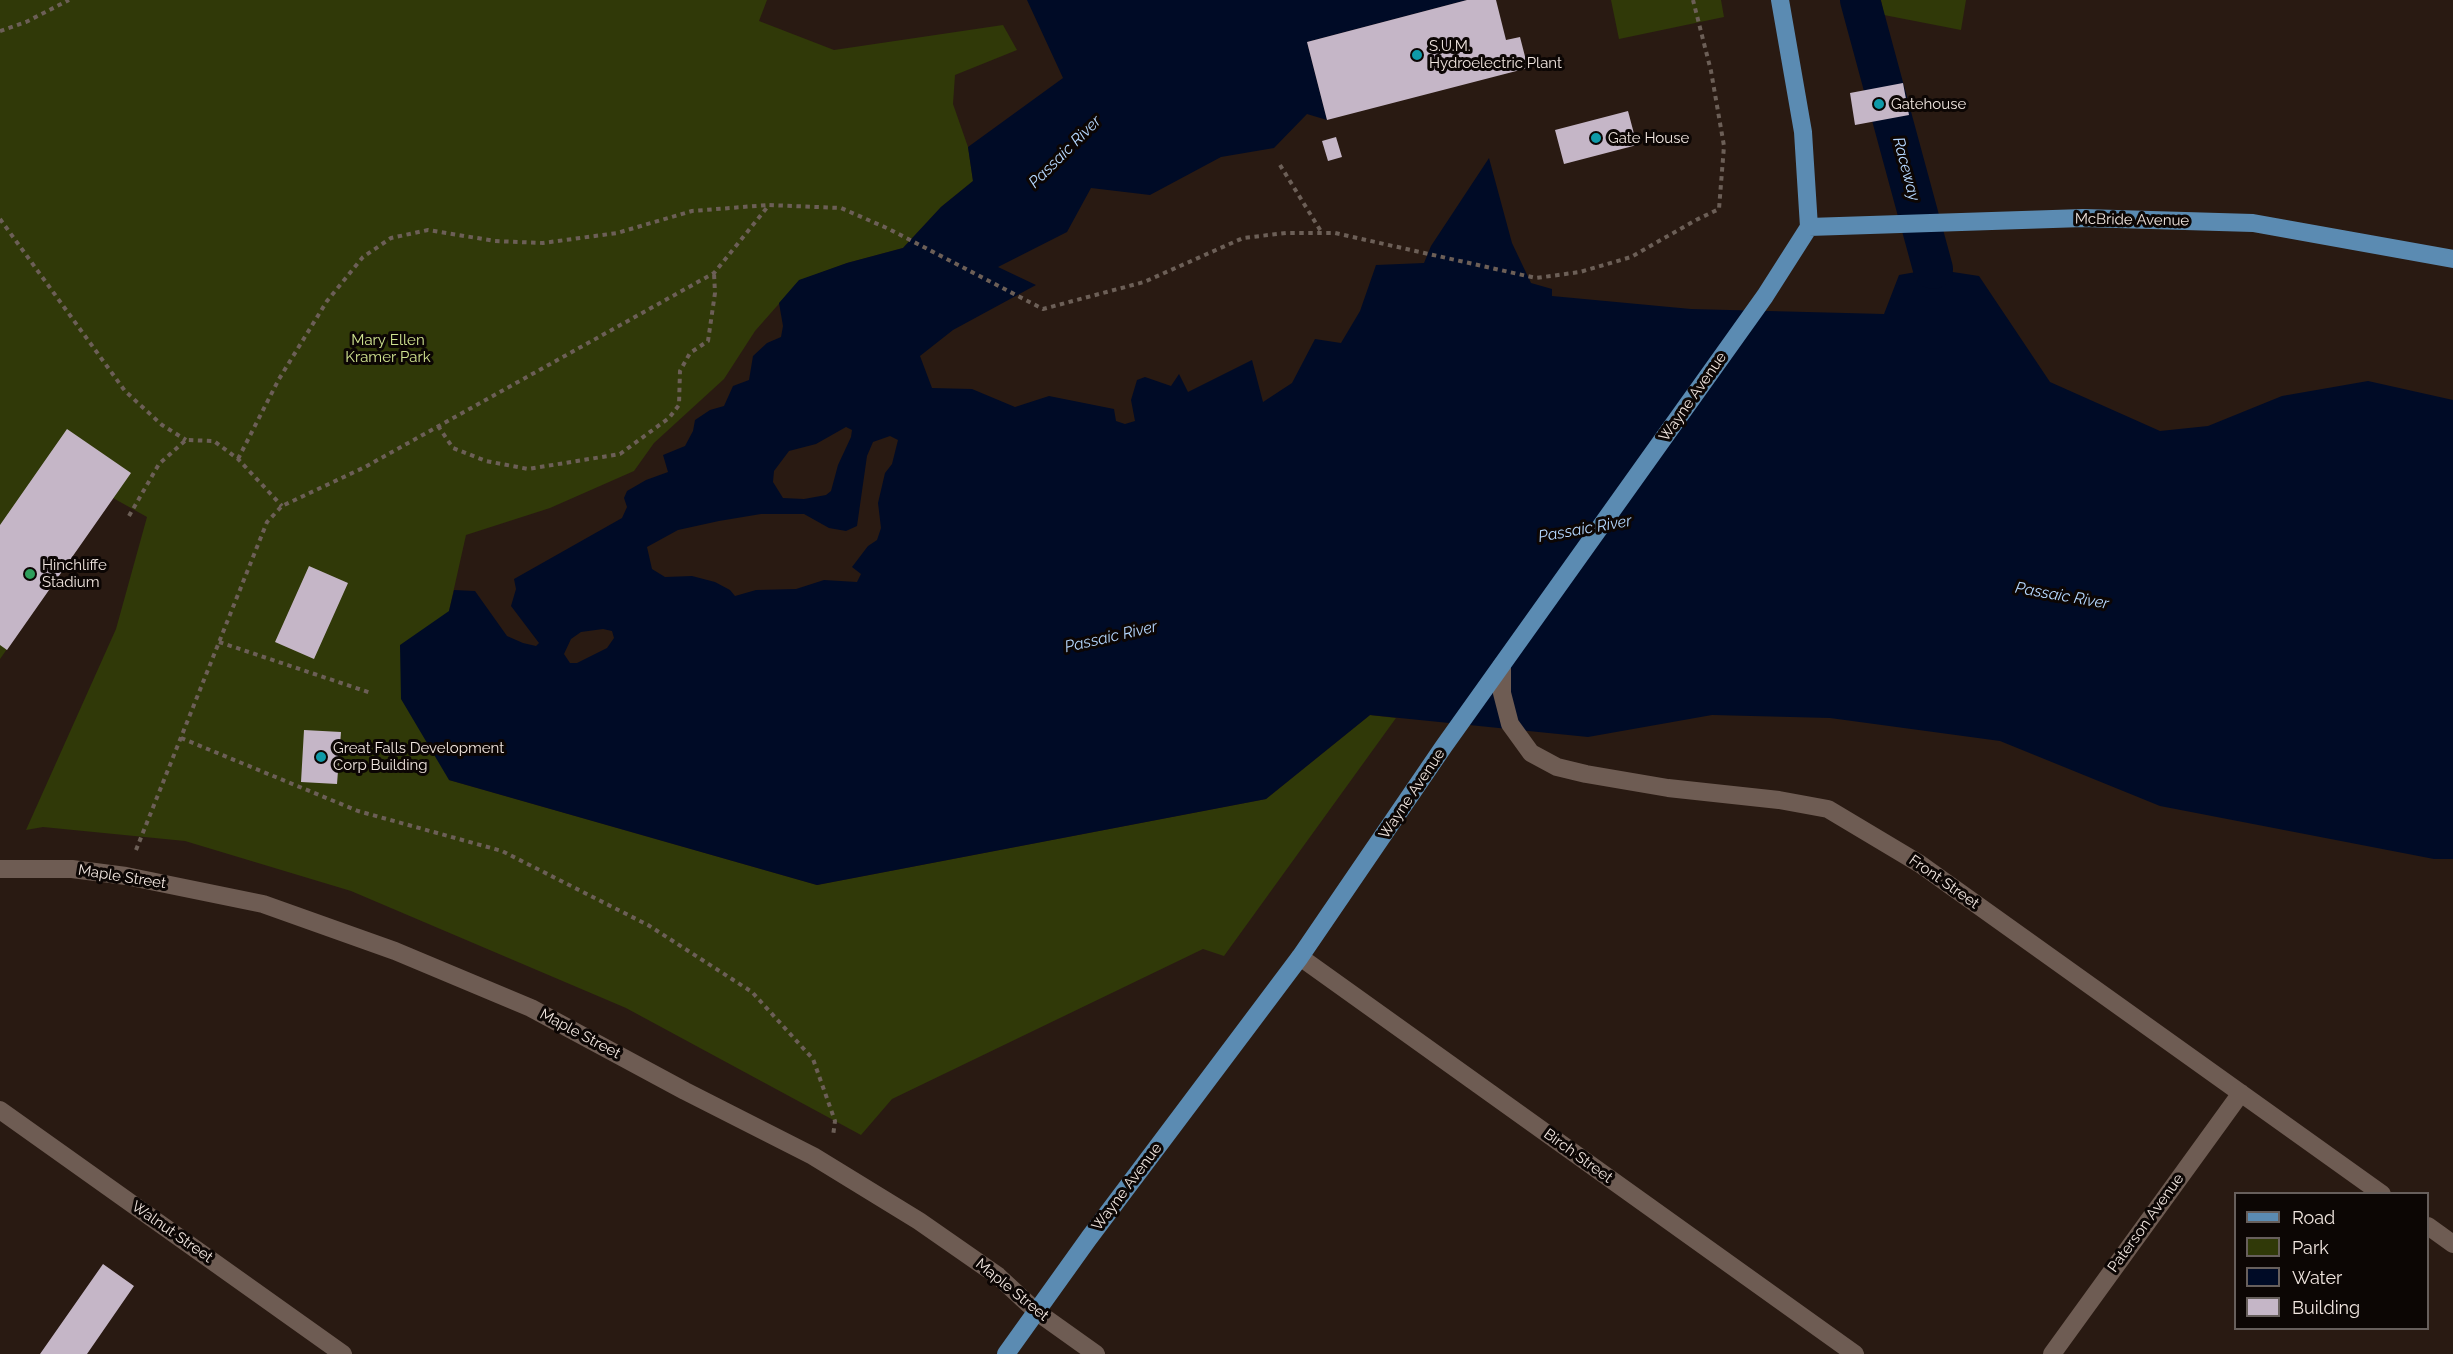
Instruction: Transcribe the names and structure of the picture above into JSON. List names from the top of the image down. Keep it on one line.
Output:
{"streets":{"main road":["McBride Avenue","Wayne Avenue"],"street":["Maple Street","Front Street","Birch Street","Paterson Avenue","Walnut Street"]},"crossings":[["McBride Avenue","Wayne Avenue"],["Wayne Avenue","Maple Street"],["Wayne Avenue","Front Street"],["Wayne Avenue","Birch Street"],["Front Street","Paterson Avenue"]],"water":["Passaic River","Raceway"],"parks":["Mary Ellen Kramer Park"],"places":["S.U.M. Hydroelectric Plant","Gatehouse","Gate House","Hinchliffe Stadium","Great Falls Development Corp Building"],"legend":["Road","Park","Water","Building"]}
